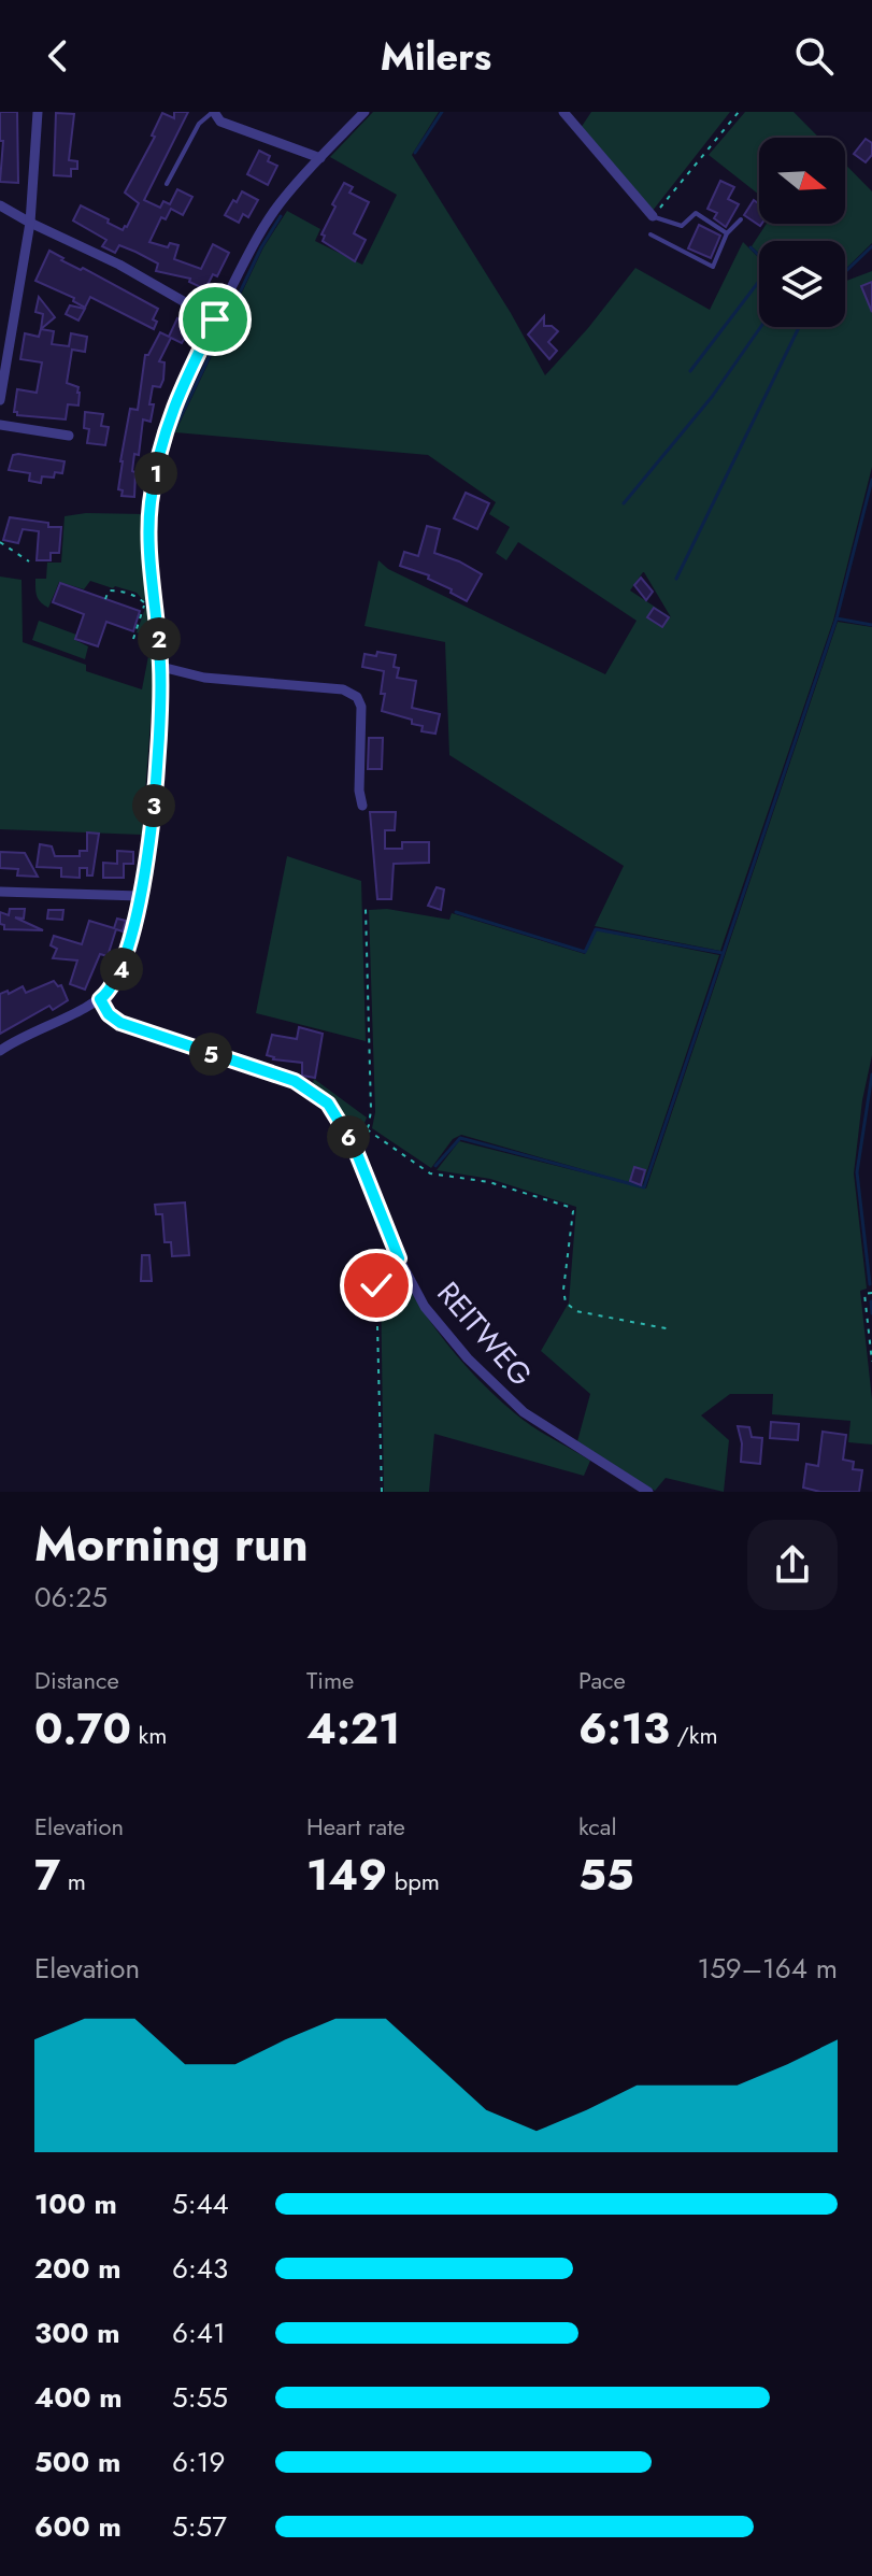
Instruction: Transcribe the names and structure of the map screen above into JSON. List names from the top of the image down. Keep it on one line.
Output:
{"streets":{"street":["REITWEG"]},"north":"right","page":{"header":"Milers","pins":["1","2","3","4","5","6"],"heading":["Morning run","06:25"],"stats":[["Distance","0.70 km"],["Time","4:21"],["Pace","6:13 /km"],["Elevation","7 m"],["Heart rate","149 bpm"],["kcal","55"]],"chart":["Elevation","159–164 m"],"list":[{"name":"100 m","note":"5:44"},{"name":"200 m","note":"6:43"},{"name":"300 m","note":"6:41"},{"name":"400 m","note":"5:55"},{"name":"500 m","note":"6:19"},{"name":"600 m","note":"5:57"}]}}
